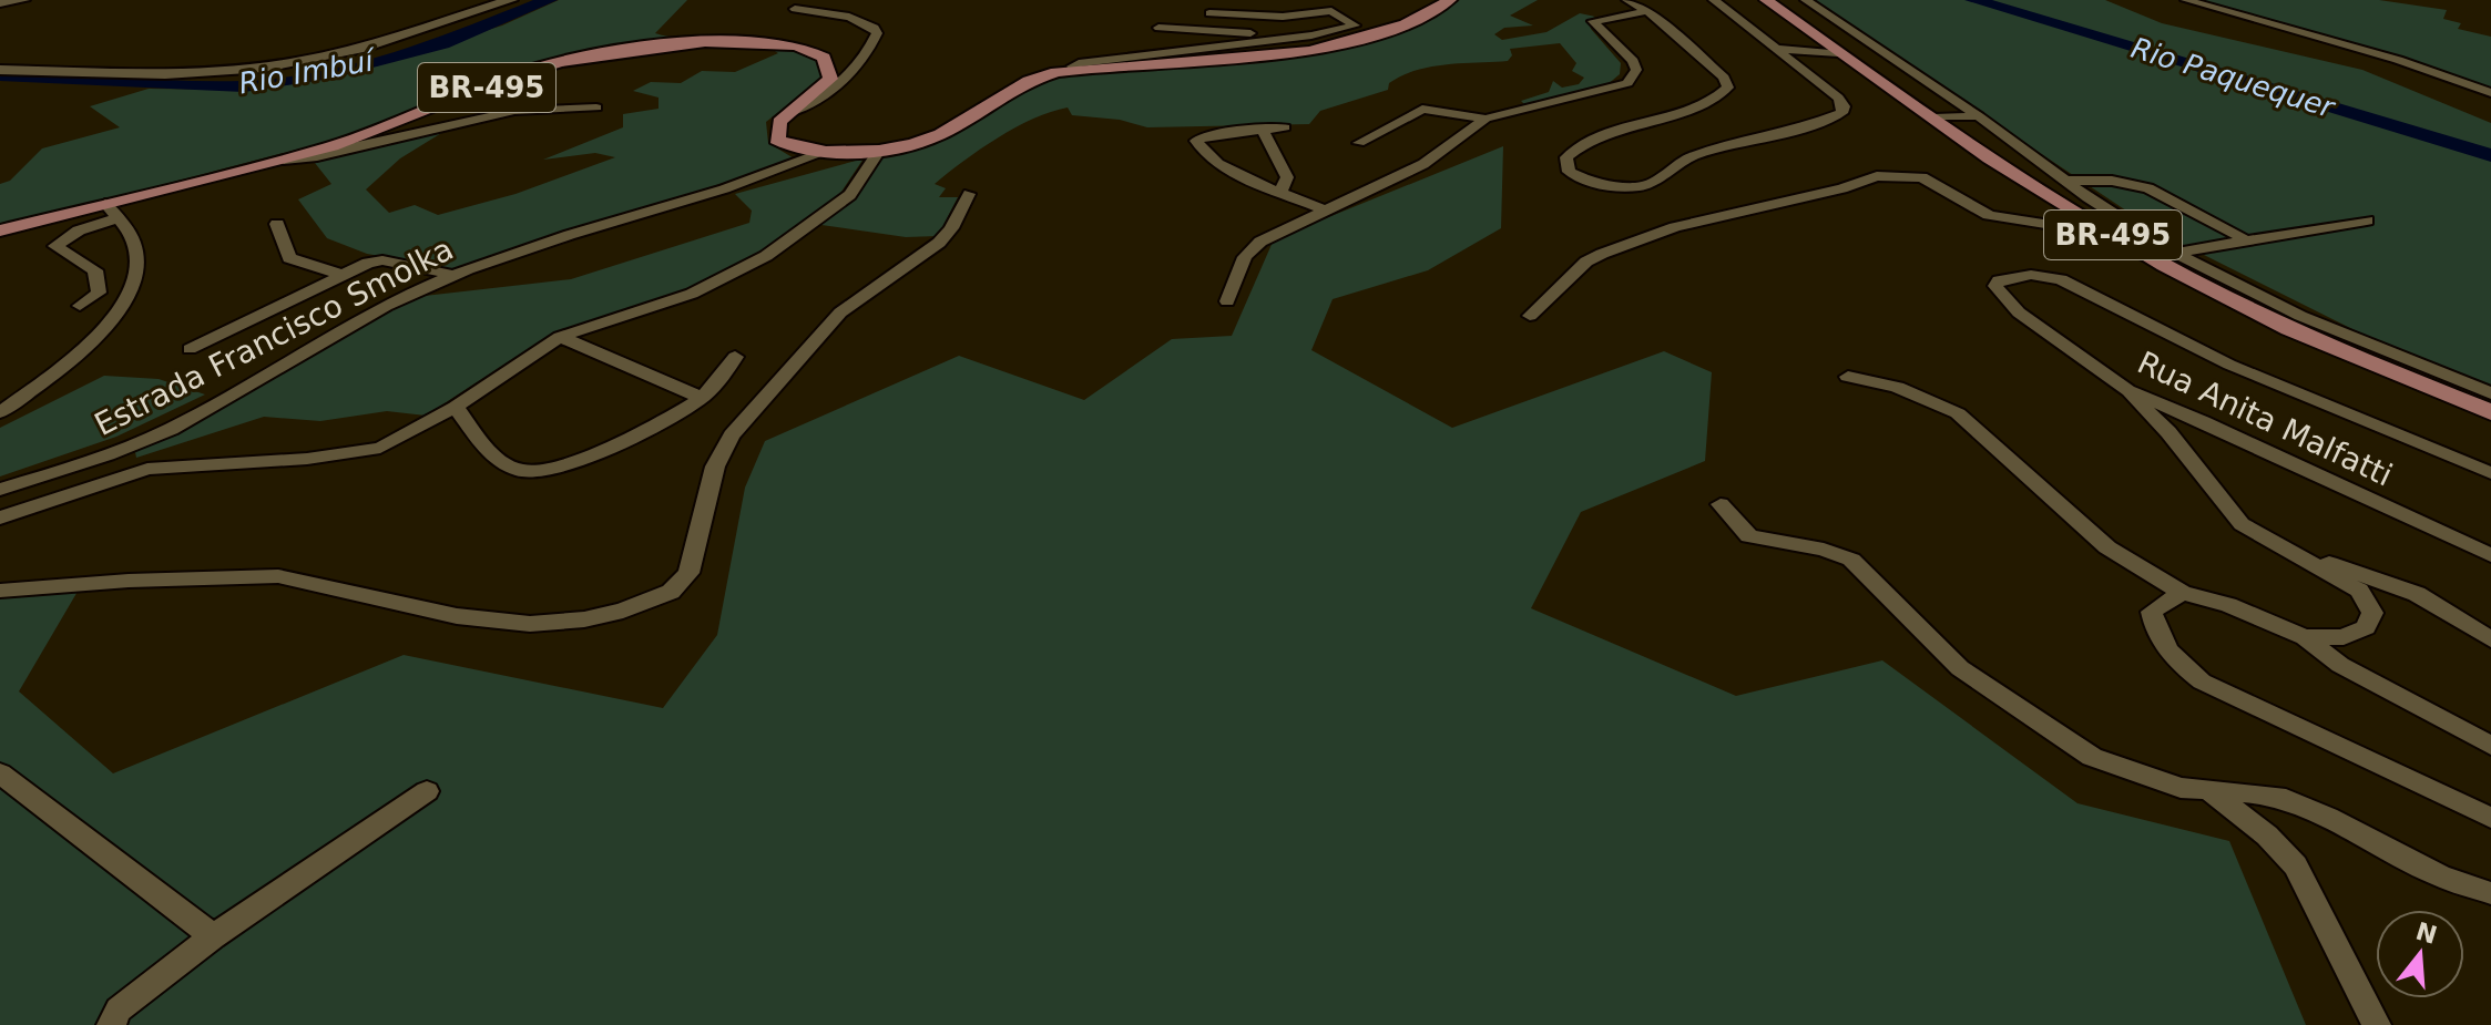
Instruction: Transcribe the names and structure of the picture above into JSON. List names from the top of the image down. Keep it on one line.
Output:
{"streets":{"main road":["BR-495"],"street":["Estrada Francisco Smolka","Rua Anita Malfatti"]},"water":["Rio Imbuí","Rio Paquequer"],"north":"top"}
